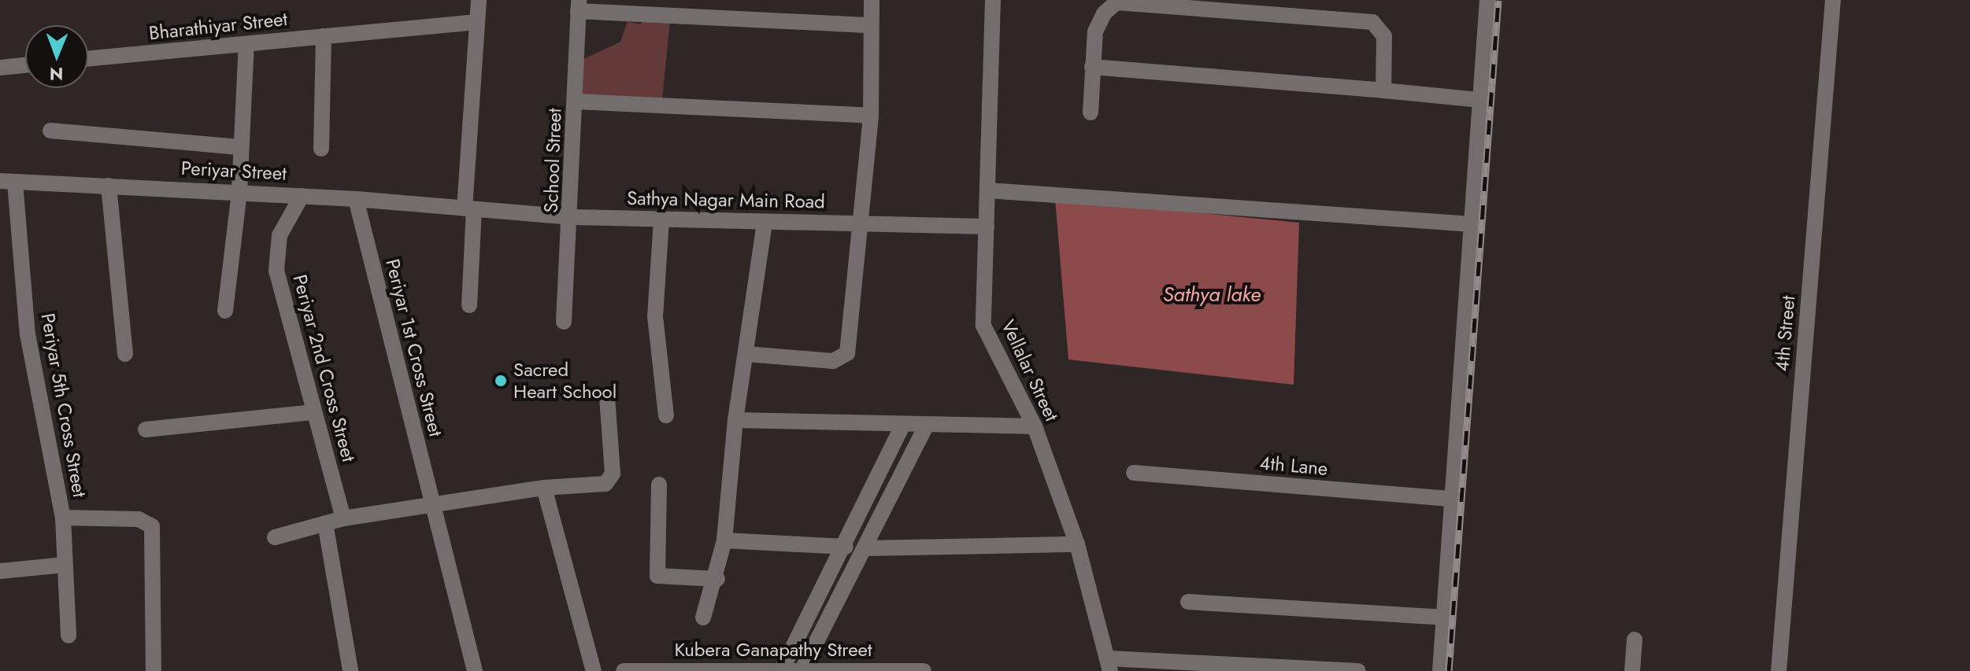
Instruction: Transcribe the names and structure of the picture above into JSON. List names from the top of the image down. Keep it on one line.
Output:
{"streets":{"street":["Bharathiyar Street","School Street","Periyar Street","Sathya Nagar Main Road","4th Street","Periyar 1st Cross Street","Periyar 2nd Cross Street","Vellalar Street","Periyar 5th Cross Street","4th Lane","Kubera Ganapathy Street"]},"crossings":[["School Street","Sathya Nagar Main Road"],["Periyar Street","Sathya Nagar Main Road"],["Periyar Street","Periyar 1st Cross Street"],["Periyar Street","Periyar 2nd Cross Street"],["Periyar Street","Periyar 5th Cross Street"],["Sathya Nagar Main Road","Vellalar Street"]],"water":["Sathya lake"],"places":["Sacred Heart School"],"north":"bottom"}
